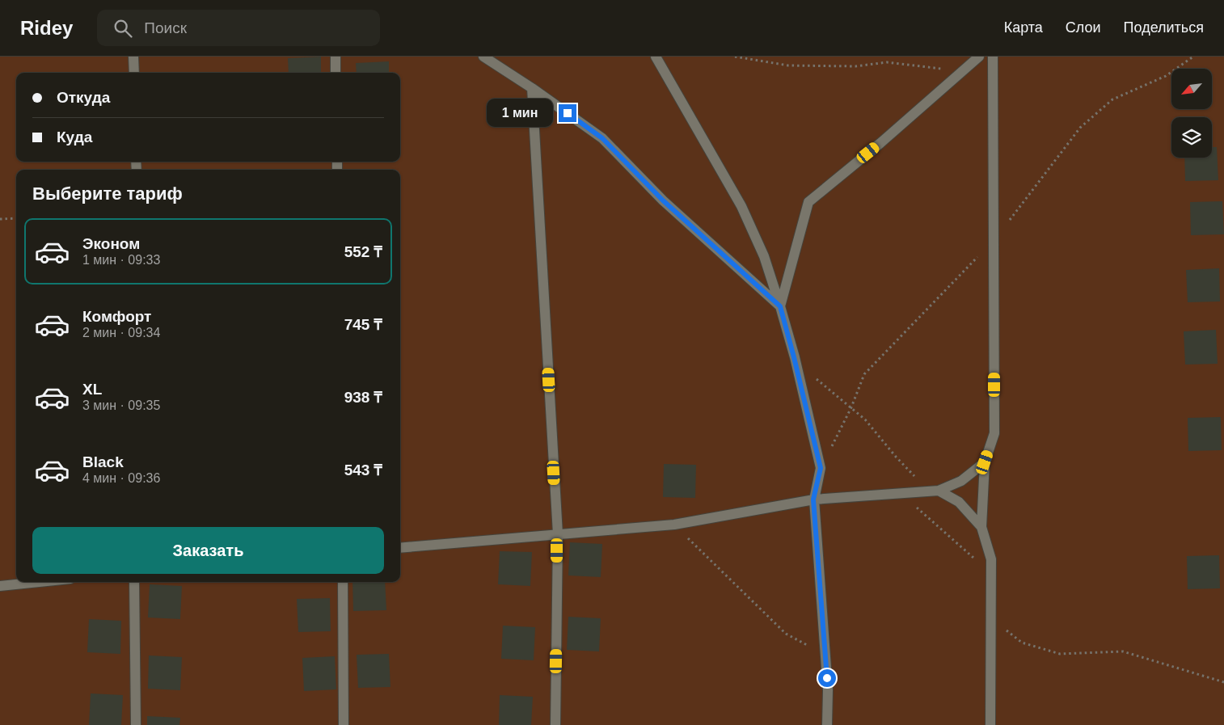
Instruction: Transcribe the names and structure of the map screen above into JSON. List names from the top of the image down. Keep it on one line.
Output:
{"north":"bottom left","page":{"header":"Ridey","search":"Поиск","nav":["Карта","Слои","Поделиться"],"banner":["Откуда","Куда"],"bubble":"1 мин","heading":"Выберите тариф","list":[{"name":"Эконом","note":"1 мин · 09:33","value":"552 ₸"},{"name":"Комфорт","note":"2 мин · 09:34","value":"745 ₸"},{"name":"XL","note":"3 мин · 09:35","value":"938 ₸"},{"name":"Black","note":"4 мин · 09:36","value":"543 ₸"}],"buttons":"Заказать"}}
